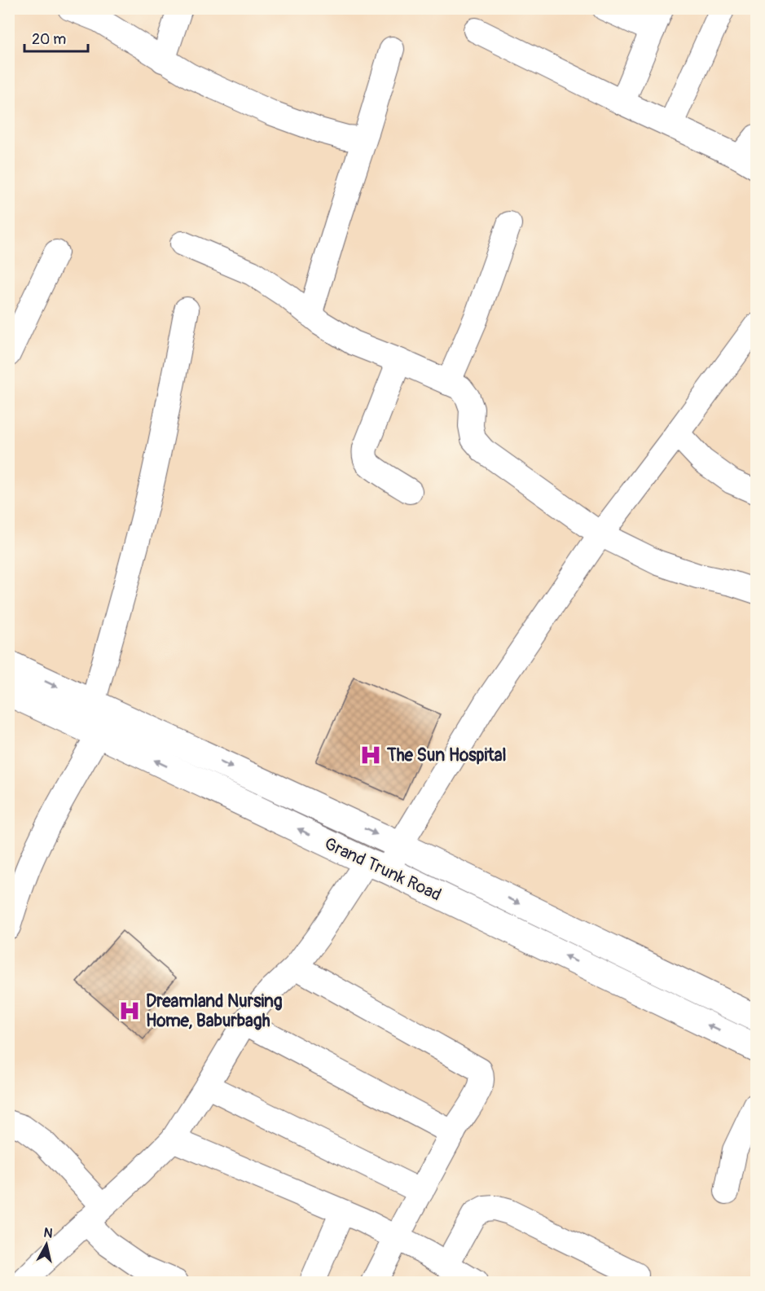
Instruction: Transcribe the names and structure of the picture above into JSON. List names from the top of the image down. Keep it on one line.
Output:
{"streets":{"main road":["Grand Trunk Road"]},"places":{"hospital":["The Sun Hospital","Dreamland Nursing Home, Baburbagh"]},"scale_bar":"20 m","north":"top"}
